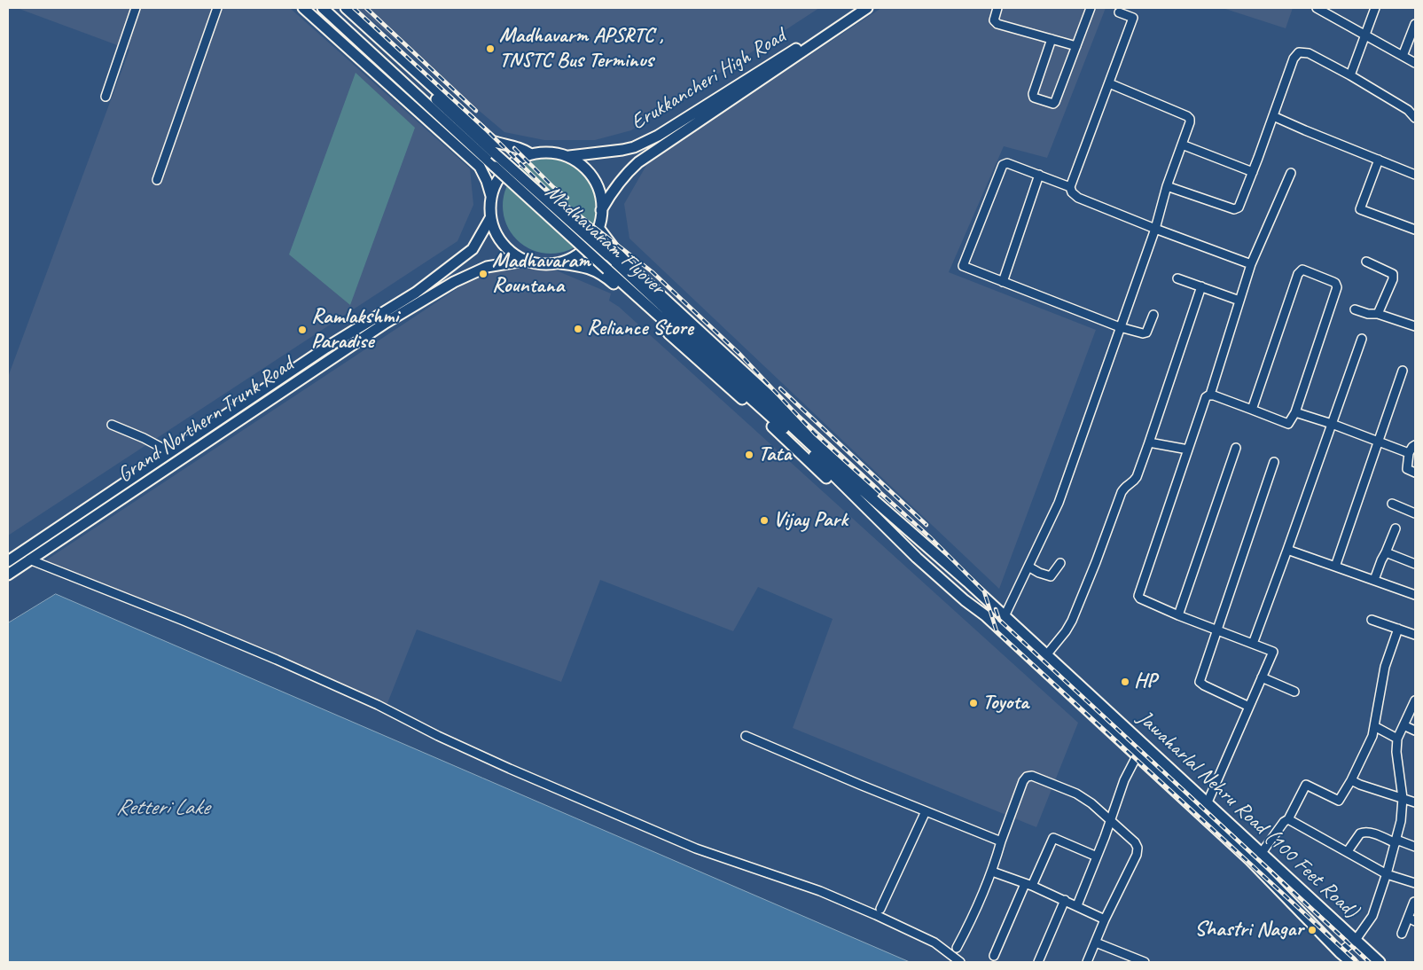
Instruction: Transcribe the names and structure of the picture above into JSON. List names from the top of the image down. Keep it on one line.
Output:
{"streets":{"main road":["Erukkancheri High Road","Madhavaram Flyover","Grand Northern Trunk Road","Jawaharlal Nehru Road (100 Feet Road)"]},"crossings":[["Erukkancheri High Road","Grand Northern Trunk Road"],["Madhavaram Flyover","Jawaharlal Nehru Road (100 Feet Road)"]],"water":["Retteri Lake"],"places":["Madhavarm APSRTC , TNSTC Bus Terminus","Madhavaram Rountana","Reliance Store","Ramlakshmi Paradise","Tata","Vijay Park","HP","Toyota","Shastri Nagar"]}
